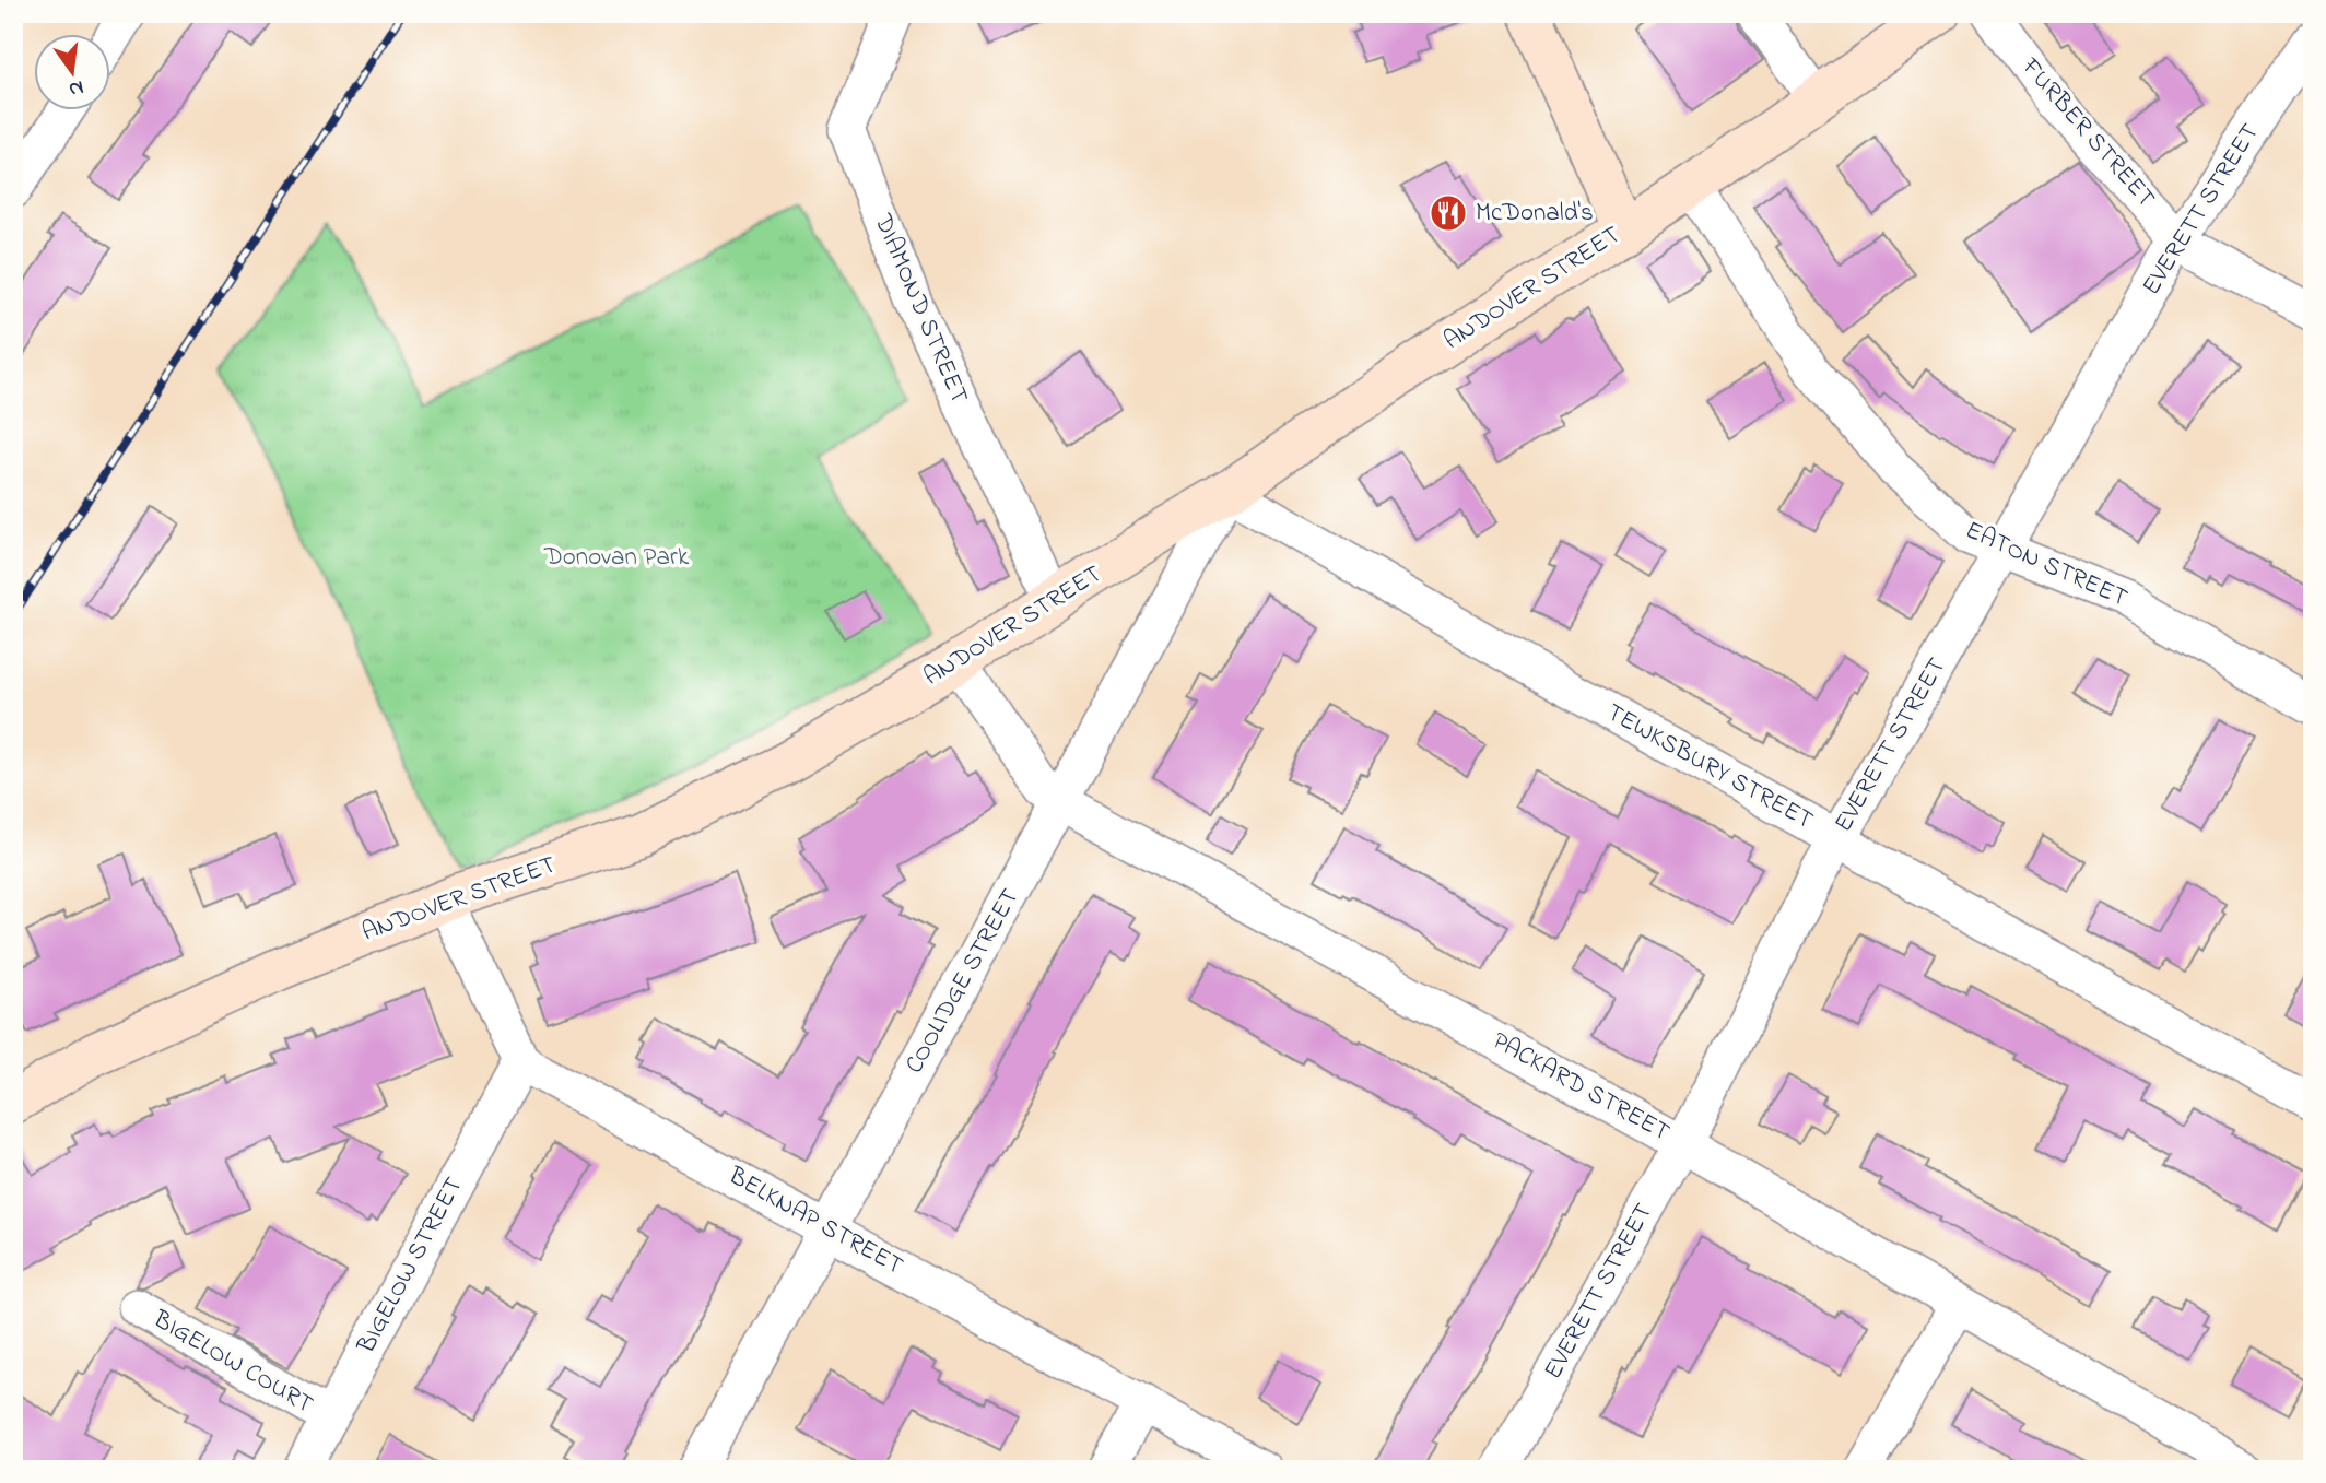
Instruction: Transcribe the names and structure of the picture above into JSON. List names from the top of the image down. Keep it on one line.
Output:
{"streets":{"main road":["ANDOVER STREET"],"street":["FURBER STREET","EVERETT STREET","DIAMOND STREET","EATON STREET","TEWKSBURY STREET","COOLIDGE STREET","PACKARD STREET","BELKNAP STREET","BIGELOW STREET","BIGELOW COURT"]},"crossings":[["FURBER STREET","EVERETT STREET"],["EVERETT STREET","EATON STREET"],["EVERETT STREET","TEWKSBURY STREET"],["EVERETT STREET","PACKARD STREET"],["ANDOVER STREET","DIAMOND STREET"],["ANDOVER STREET","EATON STREET"],["ANDOVER STREET","TEWKSBURY STREET"],["ANDOVER STREET","COOLIDGE STREET"],["ANDOVER STREET","PACKARD STREET"],["TEWKSBURY STREET","COOLIDGE STREET"],["COOLIDGE STREET","PACKARD STREET"],["COOLIDGE STREET","BELKNAP STREET"],["BELKNAP STREET","BIGELOW STREET"],["BIGELOW STREET","BIGELOW COURT"]],"parks":["Donovan Park"],"places":{"restaurant":["McDonald's"]},"north":"bottom"}
